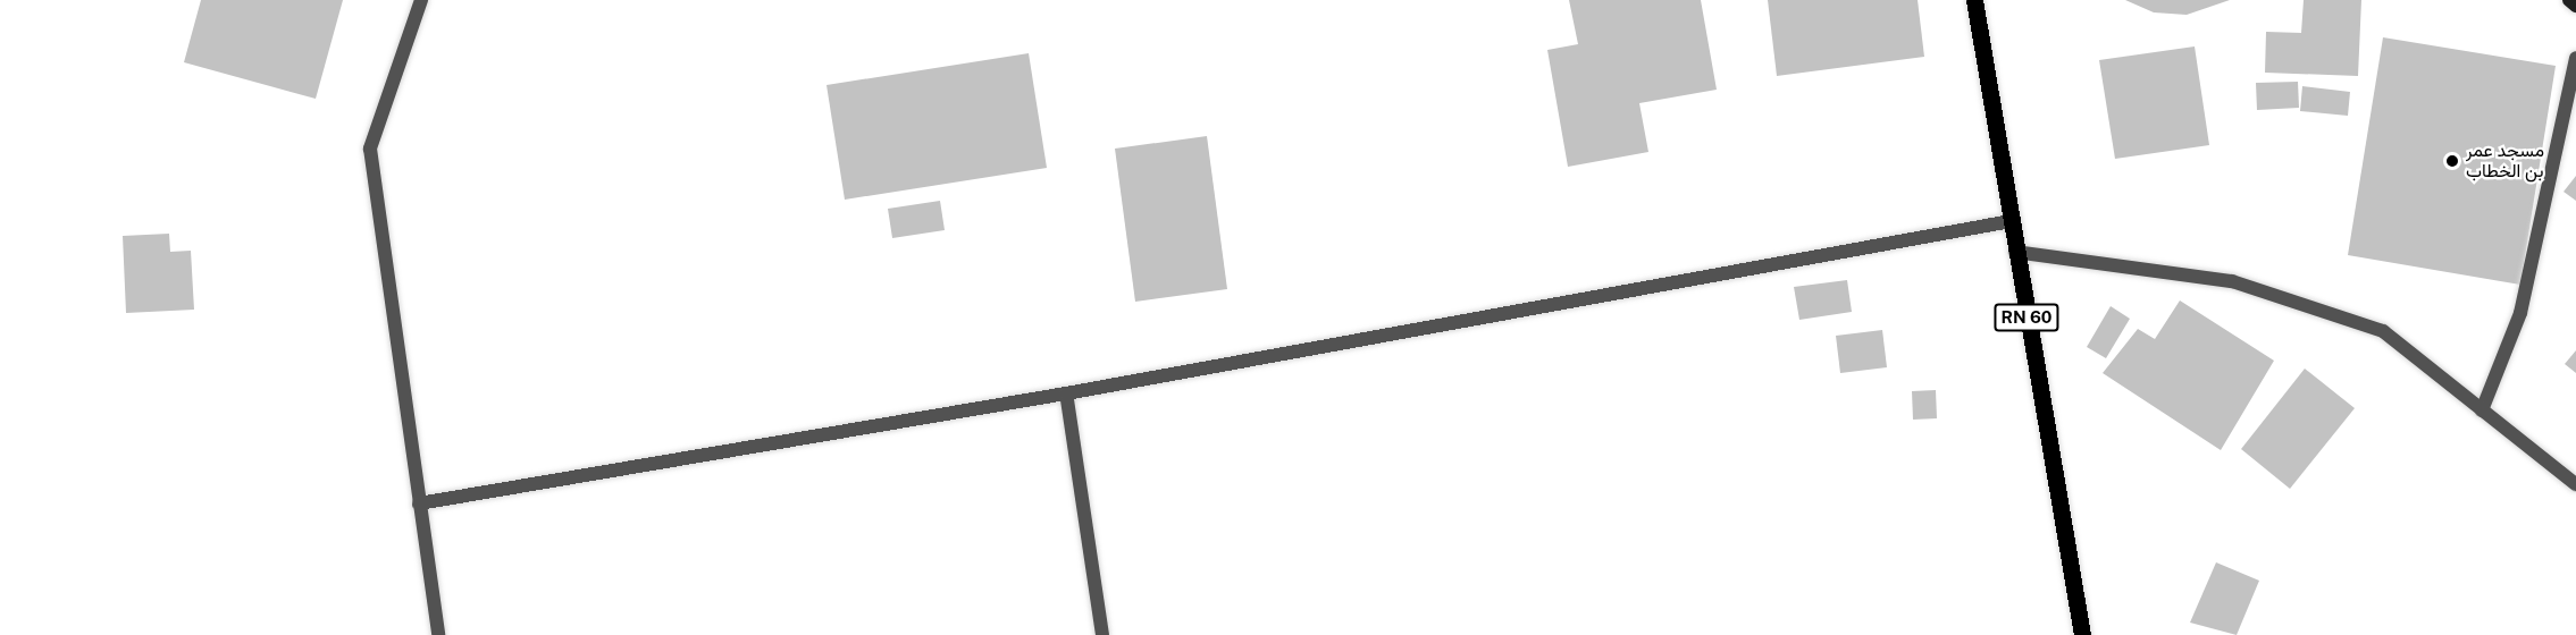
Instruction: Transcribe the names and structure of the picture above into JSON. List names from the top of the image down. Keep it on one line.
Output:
{"streets":{"main road":["RN 60"]},"places":["مسجد عمر بن الخطاب"]}
